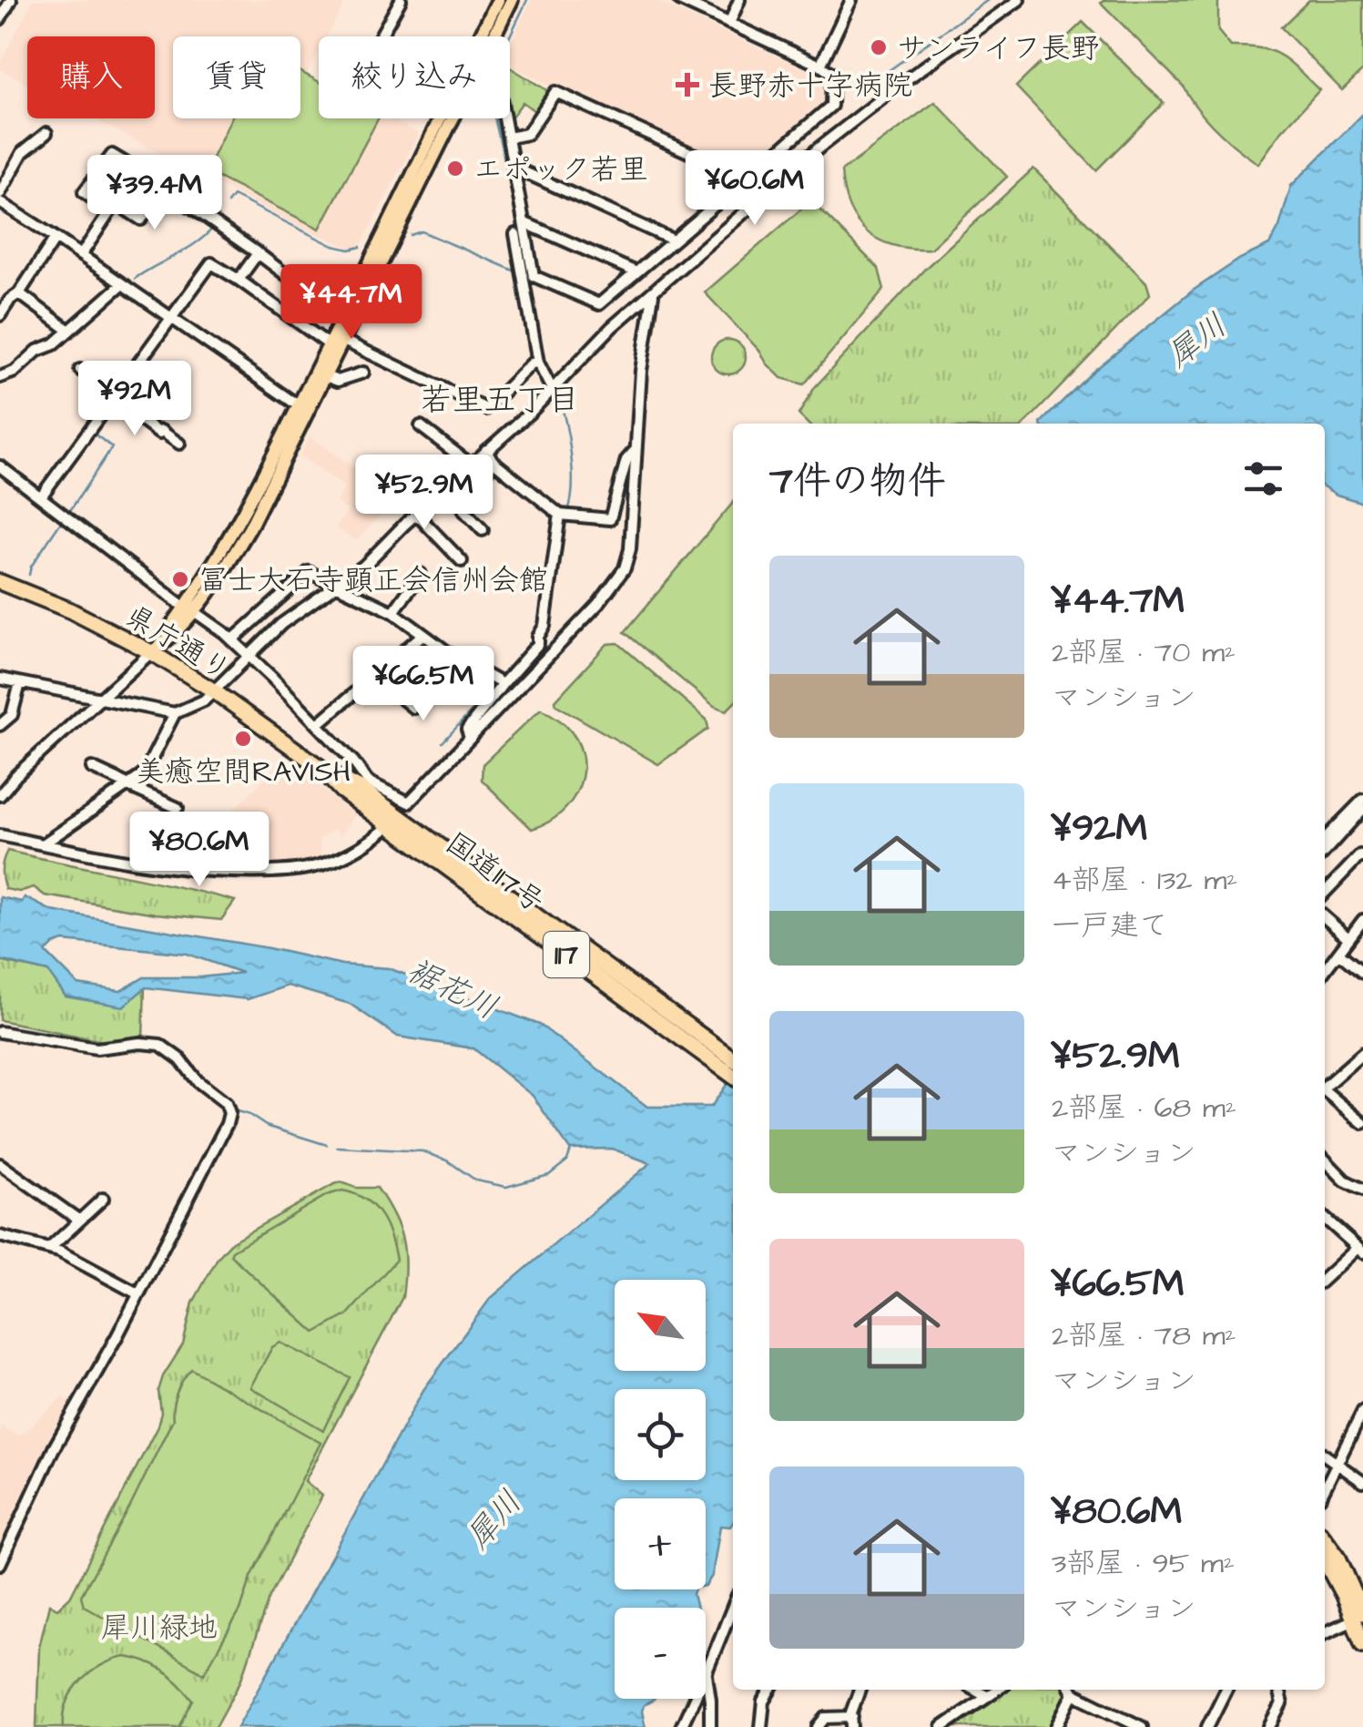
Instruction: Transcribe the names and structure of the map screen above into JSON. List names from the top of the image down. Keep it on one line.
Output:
{"streets":{"highway":["県庁通り","国道117号","117"]},"crossings":[["県庁通り","国道117号"]],"districts":["若里五丁目"],"water":["犀川","裾花川"],"parks":["犀川緑地"],"places":{"other":["サンライフ長野","エポック若里","冨士大石寺顕正会信州会館","美癒空間RAVISH"],"health":["長野赤十字病院"]},"north":"top left","page":{"chip":["購入","賃貸","絞り込み"],"price":["¥60.6M","¥39.4M","¥44.7M","¥92M","¥52.9M","¥66.5M","¥80.6M"],"heading":"7件の物件","list":[{"name":"¥44.7M","note":"2部屋 · 70 m² · マンション"},{"name":"¥92M","note":"4部屋 · 132 m² · 一戸建て"},{"name":"¥52.9M","note":"2部屋 · 68 m² · マンション"},{"name":"¥66.5M","note":"2部屋 · 78 m² · マンション"},{"name":"¥80.6M","note":"3部屋 · 95 m² · マンション"}],"map_buttons":["+","−"]}}
